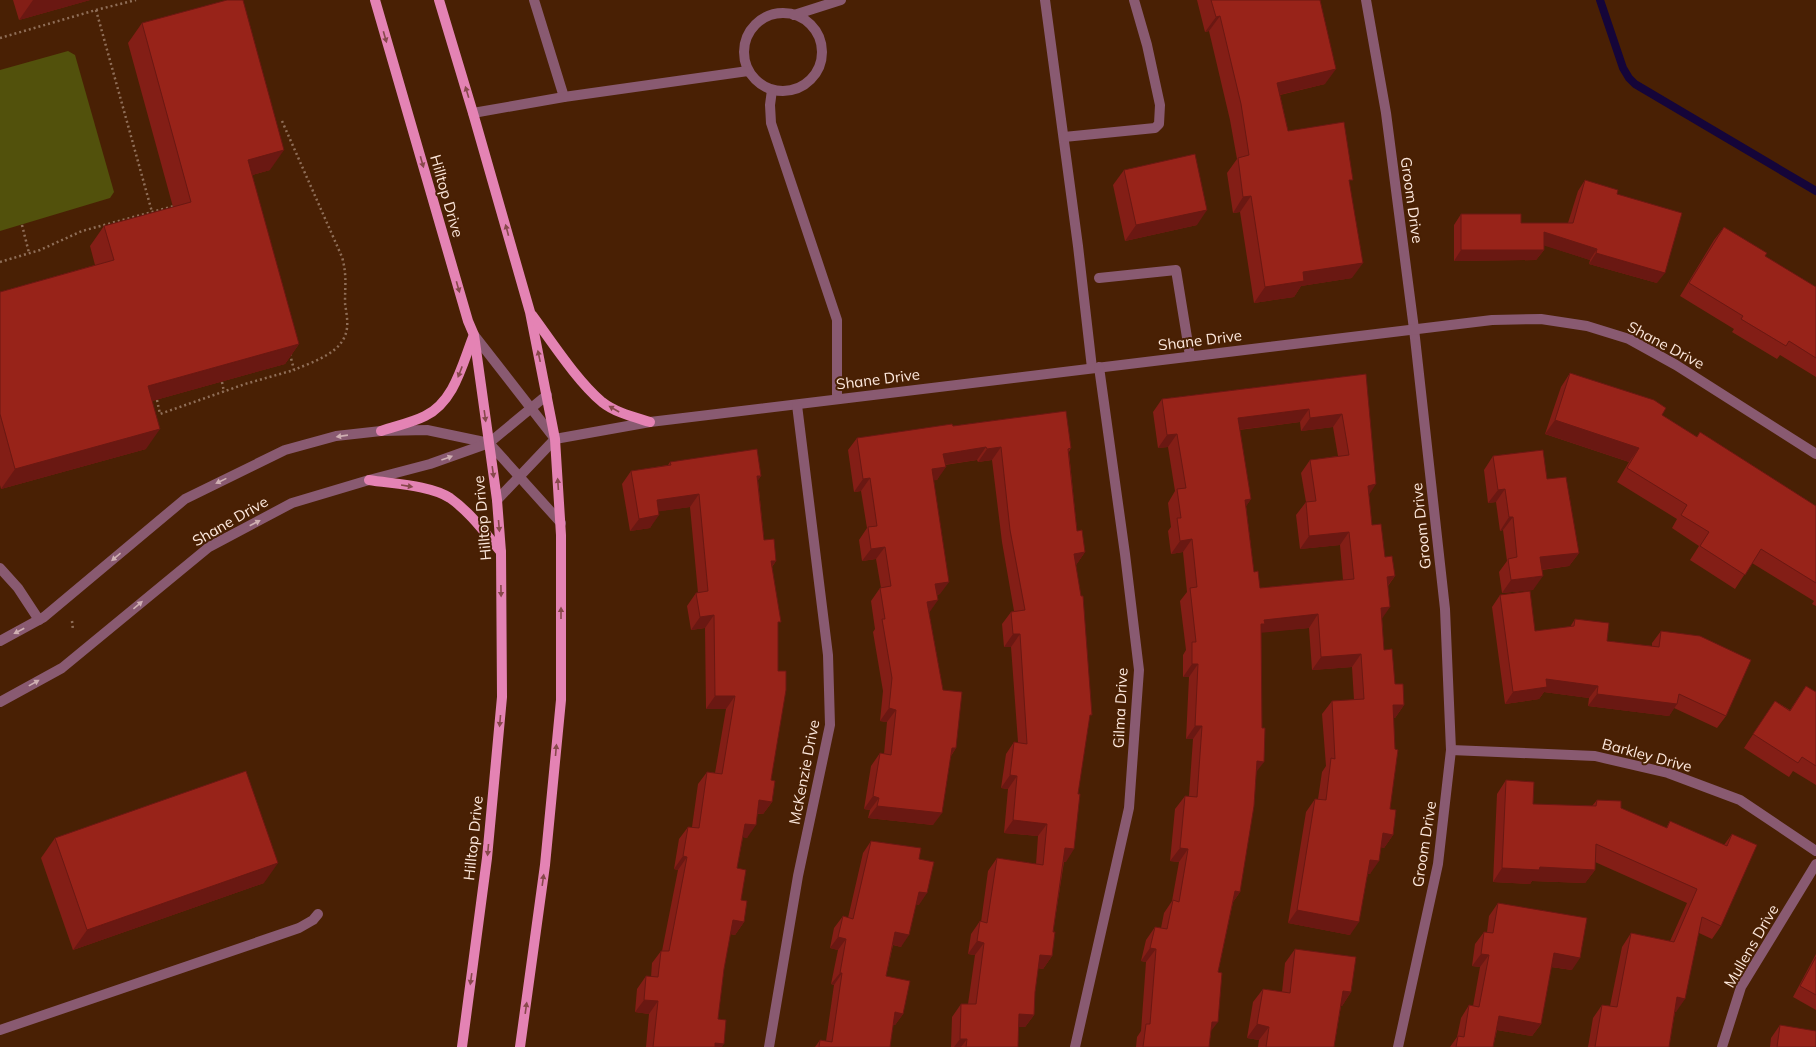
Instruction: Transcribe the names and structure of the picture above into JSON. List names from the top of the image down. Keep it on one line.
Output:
{"streets":{"main road":["Hilltop Drive"],"street":["Groom Drive","Shane Drive","Gilma Drive","Barkley Drive","McKenzie Drive","Mullens Drive"]},"crossings":[["Hilltop Drive","Shane Drive"],["Groom Drive","Shane Drive"],["Groom Drive","Barkley Drive"],["Shane Drive","Gilma Drive"],["Shane Drive","McKenzie Drive"]]}
